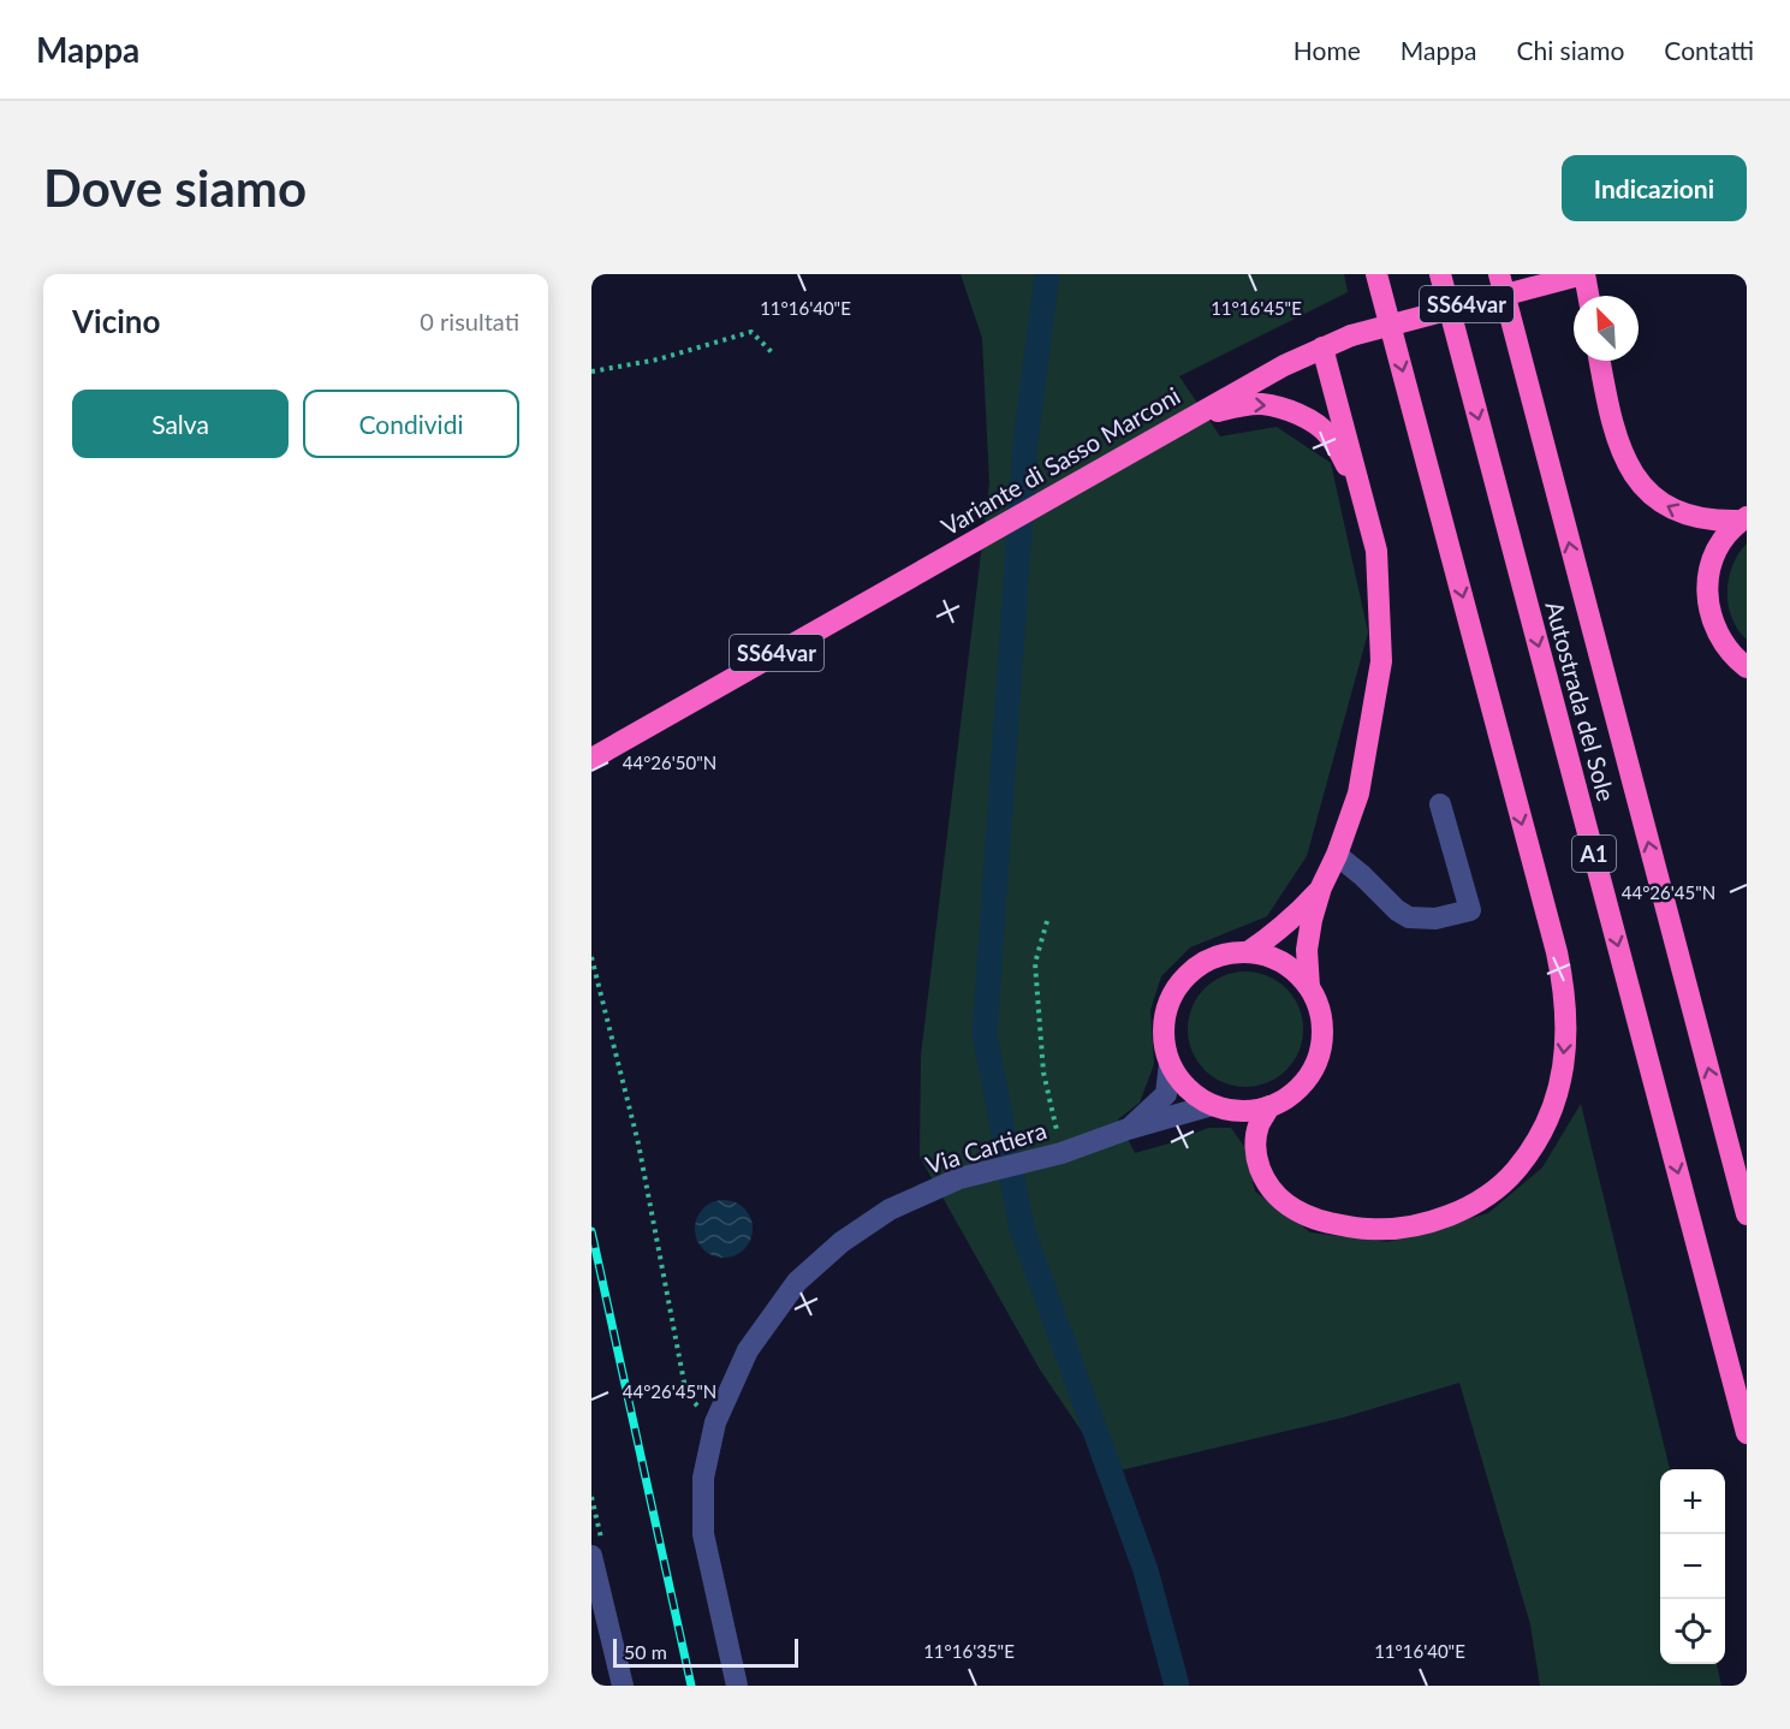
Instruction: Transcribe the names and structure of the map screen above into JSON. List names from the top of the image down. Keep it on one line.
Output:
{"streets":{"highway":["SS64var","Variante di Sasso Marconi","Autostrada del Sole","A1"],"street":["Via Cartiera"]},"scale_bar":"50 m","north":"top left","page":{"header":"Mappa","nav":["Home","Mappa","Chi siamo","Contatti"],"buttons":["Indicazioni",["Salva","Condividi"]],"title":"Dove siamo","heading":["Vicino","0 risultati"],"map_buttons":["+","−"],"scale":"50 m"},"coordinates":["11°16'45\"E","11°16'40\"E","44°26'50\"N","44°26'45\"N","11°16'35\"E"]}
